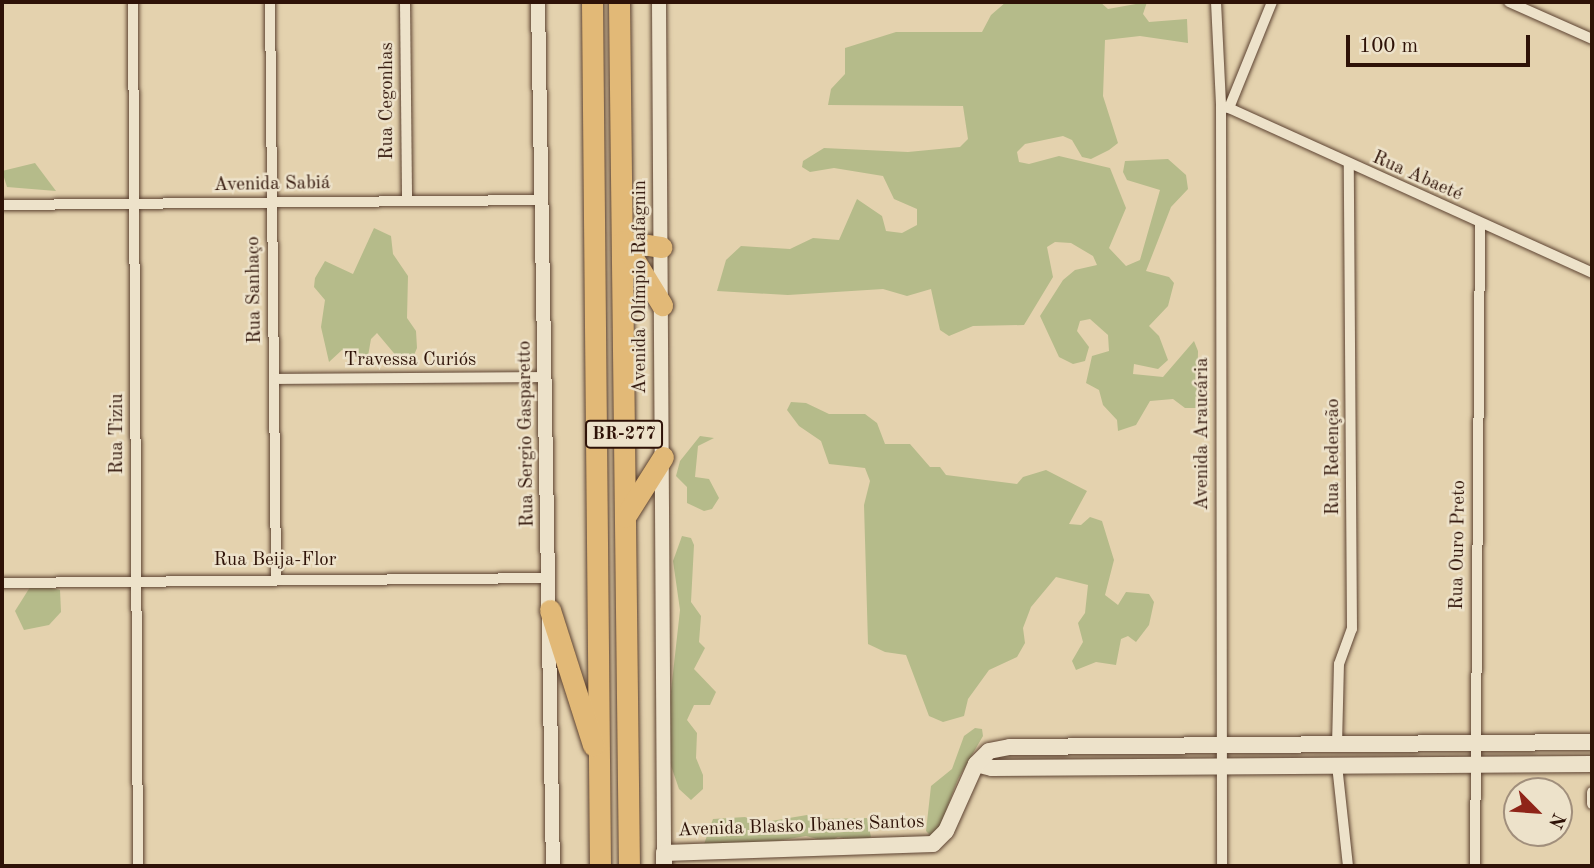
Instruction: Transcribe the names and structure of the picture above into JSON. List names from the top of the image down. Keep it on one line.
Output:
{"streets":{"highway":["BR-277"],"main road":["Avenida Blasko Ibanes Santos"],"street":["Rua Cegonhas","Rua Abaeté","Avenida Sabiá","Avenida Olímpio Rafagnin","Rua Sanhaço","Travessa Curiós","Rua Tiziu","Rua Sergio Gasparetto","Avenida Araucária","Rua Redenção","Rua Ouro Preto","Rua Beija-Flor"]},"crossings":[["Rua Cegonhas","Avenida Sabiá"],["Rua Abaeté","Avenida Araucária"],["Rua Abaeté","Rua Redenção"],["Rua Abaeté","Rua Ouro Preto"],["Avenida Sabiá","Rua Sanhaço"],["Avenida Sabiá","Rua Tiziu"],["Avenida Sabiá","Rua Sergio Gasparetto"],["Avenida Olímpio Rafagnin","Avenida Blasko Ibanes Santos"],["Rua Sanhaço","Travessa Curiós"],["Rua Sanhaço","Rua Beija-Flor"],["Travessa Curiós","Rua Sergio Gasparetto"],["Rua Tiziu","Rua Beija-Flor"],["Rua Sergio Gasparetto","Rua Beija-Flor"]],"scale_bar":"100 m","north":"bottom right"}
